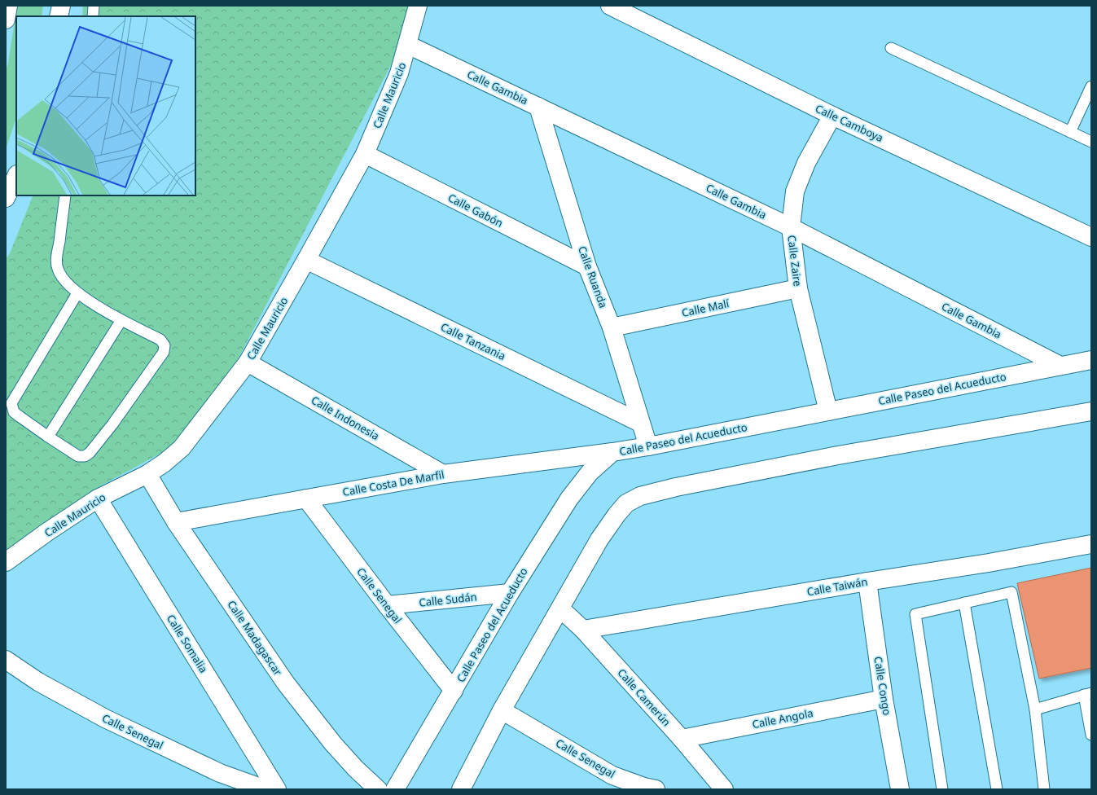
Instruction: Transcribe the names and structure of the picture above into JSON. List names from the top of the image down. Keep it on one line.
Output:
{"streets":{"street":["Calle Gambia","Calle Mauricio","Calle Camboya","Calle Gabón","Calle Zaire","Calle Ruanda","Calle Malí","Calle Tanzania","Calle Paseo del Acueducto","Calle Indonesia","Calle Costa De Marfil","Calle Taiwán","Calle Senegal","Calle Sudán","Calle Madagascar","Calle Somalia","Calle Congo","Calle Camerún","Calle Angola"]},"crossings":[["Calle Gambia","Calle Mauricio"],["Calle Gambia","Calle Zaire"],["Calle Gambia","Calle Ruanda"],["Calle Gambia","Calle Paseo del Acueducto"],["Calle Mauricio","Calle Gabón"],["Calle Mauricio","Calle Tanzania"],["Calle Mauricio","Calle Indonesia"],["Calle Mauricio","Calle Madagascar"],["Calle Mauricio","Calle Somalia"],["Calle Camboya","Calle Zaire"],["Calle Gabón","Calle Ruanda"],["Calle Zaire","Calle Malí"],["Calle Zaire","Calle Paseo del Acueducto"],["Calle Ruanda","Calle Malí"],["Calle Ruanda","Calle Tanzania"],["Calle Ruanda","Calle Paseo del Acueducto"],["Calle Paseo del Acueducto","Calle Costa De Marfil"],["Calle Paseo del Acueducto","Calle Senegal"],["Calle Paseo del Acueducto","Calle Sudán"],["Calle Indonesia","Calle Costa De Marfil"],["Calle Costa De Marfil","Calle Senegal"],["Calle Costa De Marfil","Calle Madagascar"],["Calle Taiwán","Calle Congo"],["Calle Taiwán","Calle Camerún"],["Calle Senegal","Calle Sudán"],["Calle Congo","Calle Angola"],["Calle Camerún","Calle Angola"]]}
